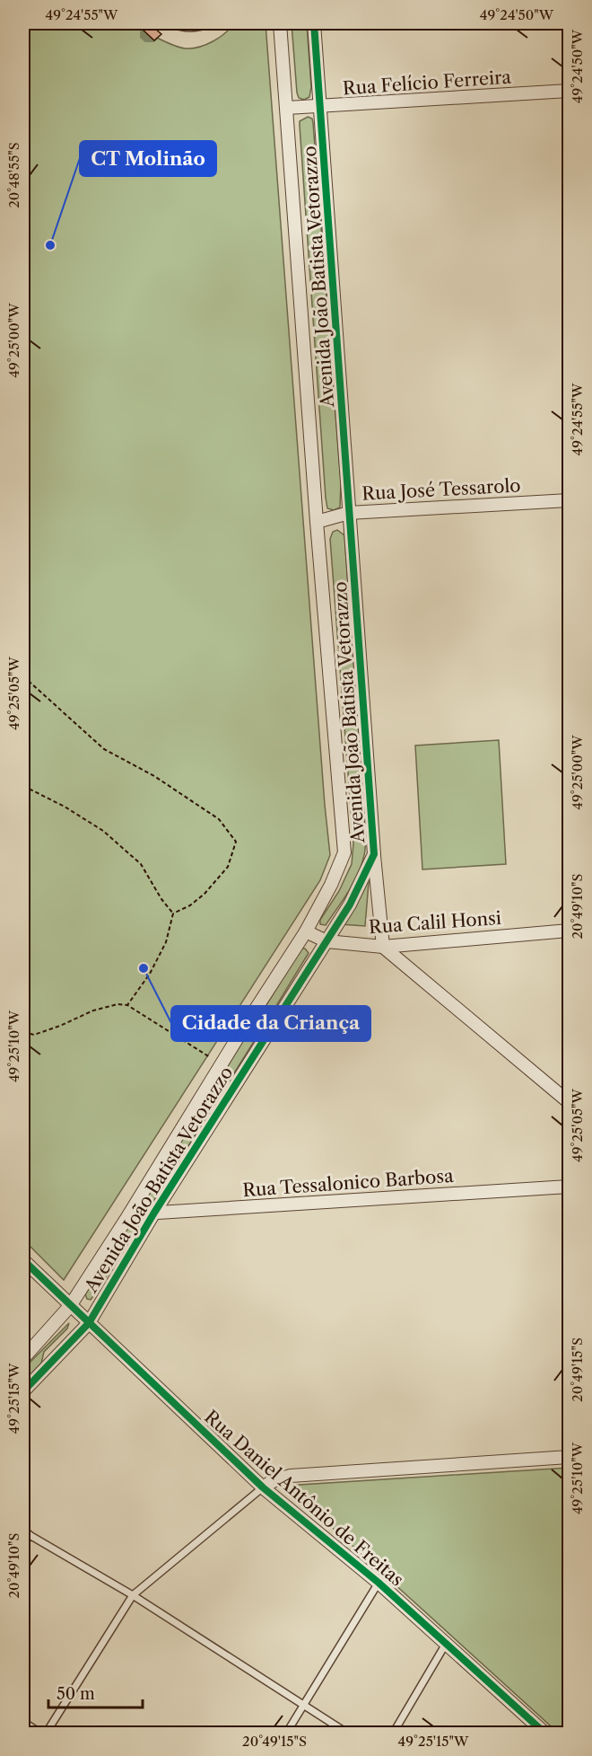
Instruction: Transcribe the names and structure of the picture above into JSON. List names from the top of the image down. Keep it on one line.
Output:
{"streets":{"street":["Rua Felício Ferreira","Avenida João Batista Vetorazzo","Rua José Tessarolo","Rua Calil Honsi","Rua Tessalonico Barbosa","Rua Daniel Antônio de Freitas"]},"crossings":[["Rua Felício Ferreira","Avenida João Batista Vetorazzo"],["Avenida João Batista Vetorazzo","Rua José Tessarolo"],["Avenida João Batista Vetorazzo","Rua Calil Honsi"],["Avenida João Batista Vetorazzo","Rua Tessalonico Barbosa"],["Avenida João Batista Vetorazzo","Rua Daniel Antônio de Freitas"]],"places":["CT Molinão","Cidade da Criança"],"scale_bar":"50 m","coordinates":["49°24'55\"W","49°24'50\"W","20°48'55\"S","49°25'00\"W","49°25'05\"W","20°49'10\"S","49°25'10\"W","20°49'15\"S","49°25'15\"W"]}
